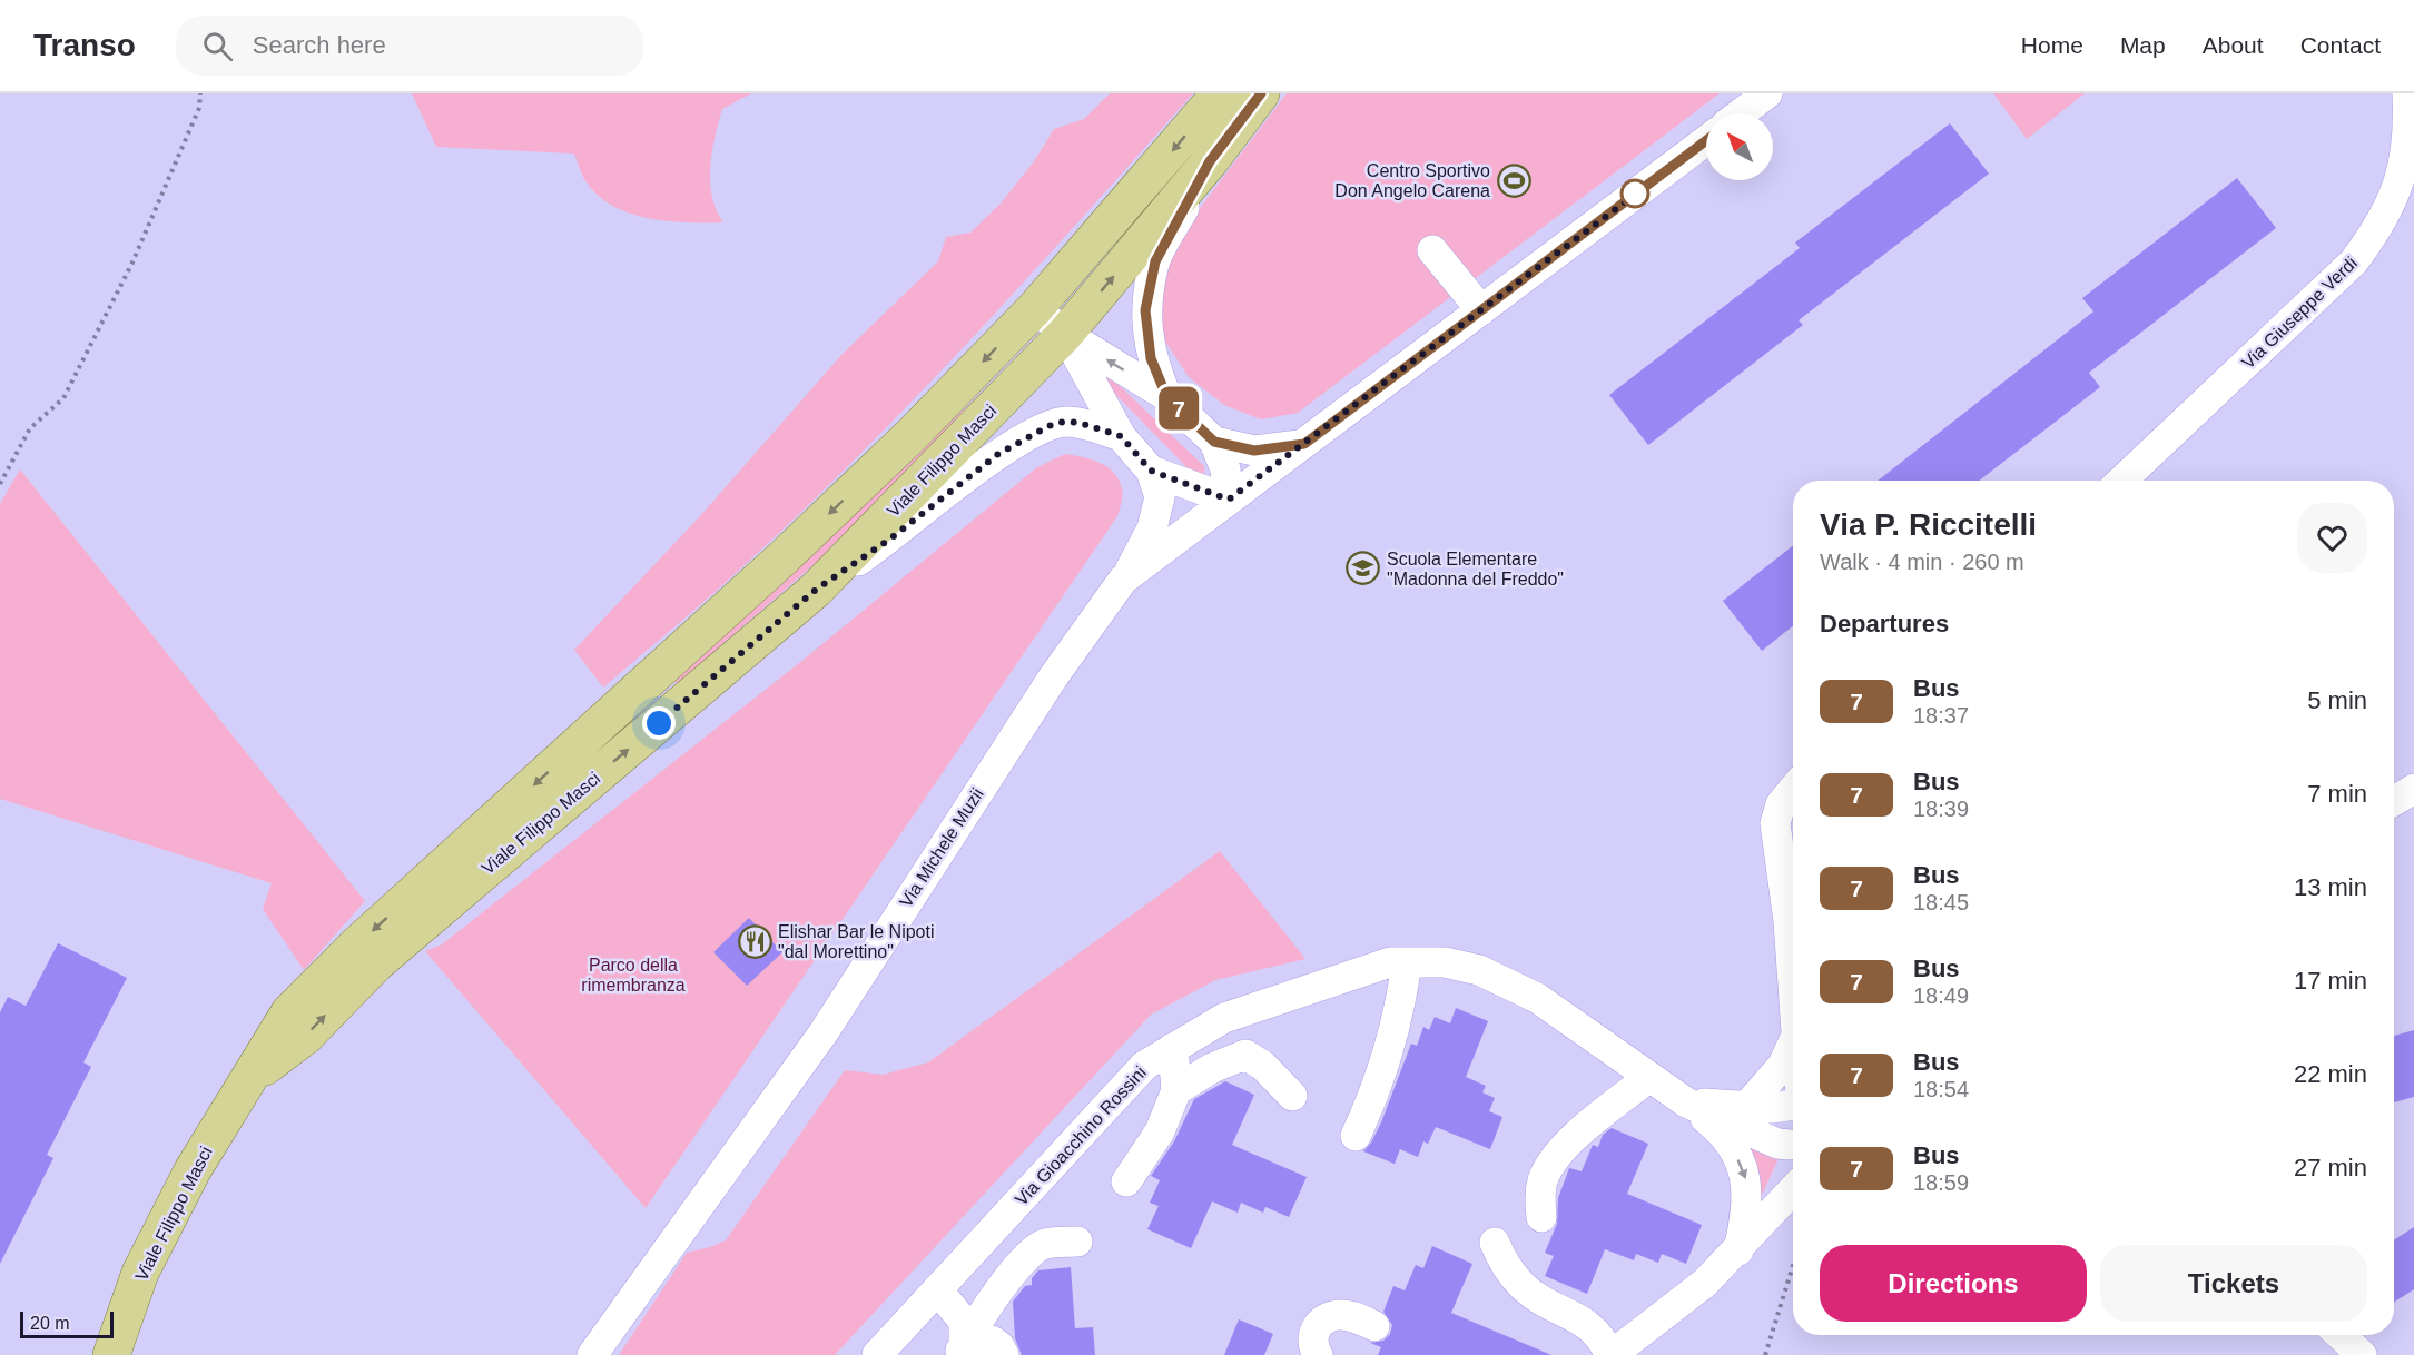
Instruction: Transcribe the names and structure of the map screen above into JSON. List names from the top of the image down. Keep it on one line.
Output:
{"streets":{"main road":["Viale Filippo Masci"],"street":["Via Giuseppe Verdi","Via Michele Muzii","Via Gioacchino Rossini"]},"parks":["Parco della rimembranza"],"places":{"sports":["Centro Sportivo Don Angelo Carena"],"school or university":["Scuola Elementare \"Madonna del Freddo\""],"restaurant":["Elishar Bar le Nipoti \"dal Morettino\""]},"lines":["bus line 7"],"scale_bar":"20 m","north":"top left","page":{"header":"Transo","search":"Search here","nav":["Home","Map","About","Contact"],"on_map":"7","heading":[["Via P. Riccitelli","Walk · 4 min · 260 m"],"Departures"],"list":[{"mark":"7","name":"Bus","note":"18:37","value":"5 min"},{"mark":"7","name":"Bus","note":"18:39","value":"7 min"},{"mark":"7","name":"Bus","note":"18:45","value":"13 min"},{"mark":"7","name":"Bus","note":"18:49","value":"17 min"},{"mark":"7","name":"Bus","note":"18:54","value":"22 min"},{"mark":"7","name":"Bus","note":"18:59","value":"27 min"}],"buttons":["Directions","Tickets"],"scale":"20 m"}}
